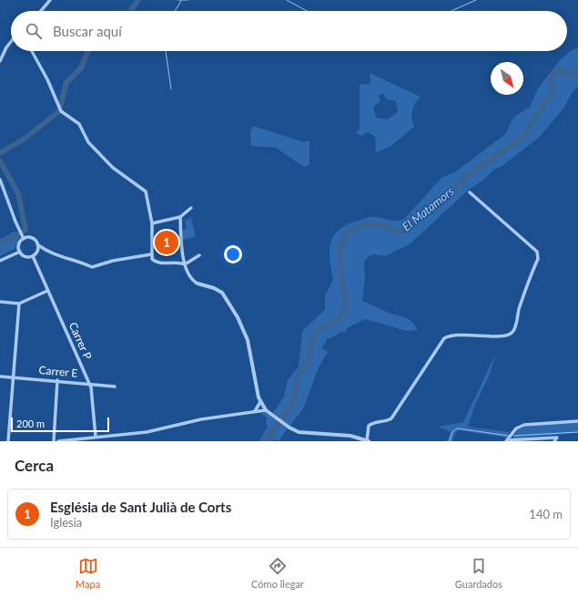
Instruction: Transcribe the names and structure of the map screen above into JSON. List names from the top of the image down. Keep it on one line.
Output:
{"streets":{"street":["Carrer P","Carrer E"]},"crossings":[["Carrer P","Carrer E"]],"water":["El Matamors"],"scale_bar":"200 m","north":"bottom right","page":{"search":"Buscar aquí","pins":"1","scale":"200 m","heading":"Cerca","list":[{"mark":"1","name":"Església de Sant Julià de Corts","note":"Iglesia","value":"140 m"}],"nav":["Mapa","Cómo llegar","Guardados"]}}
